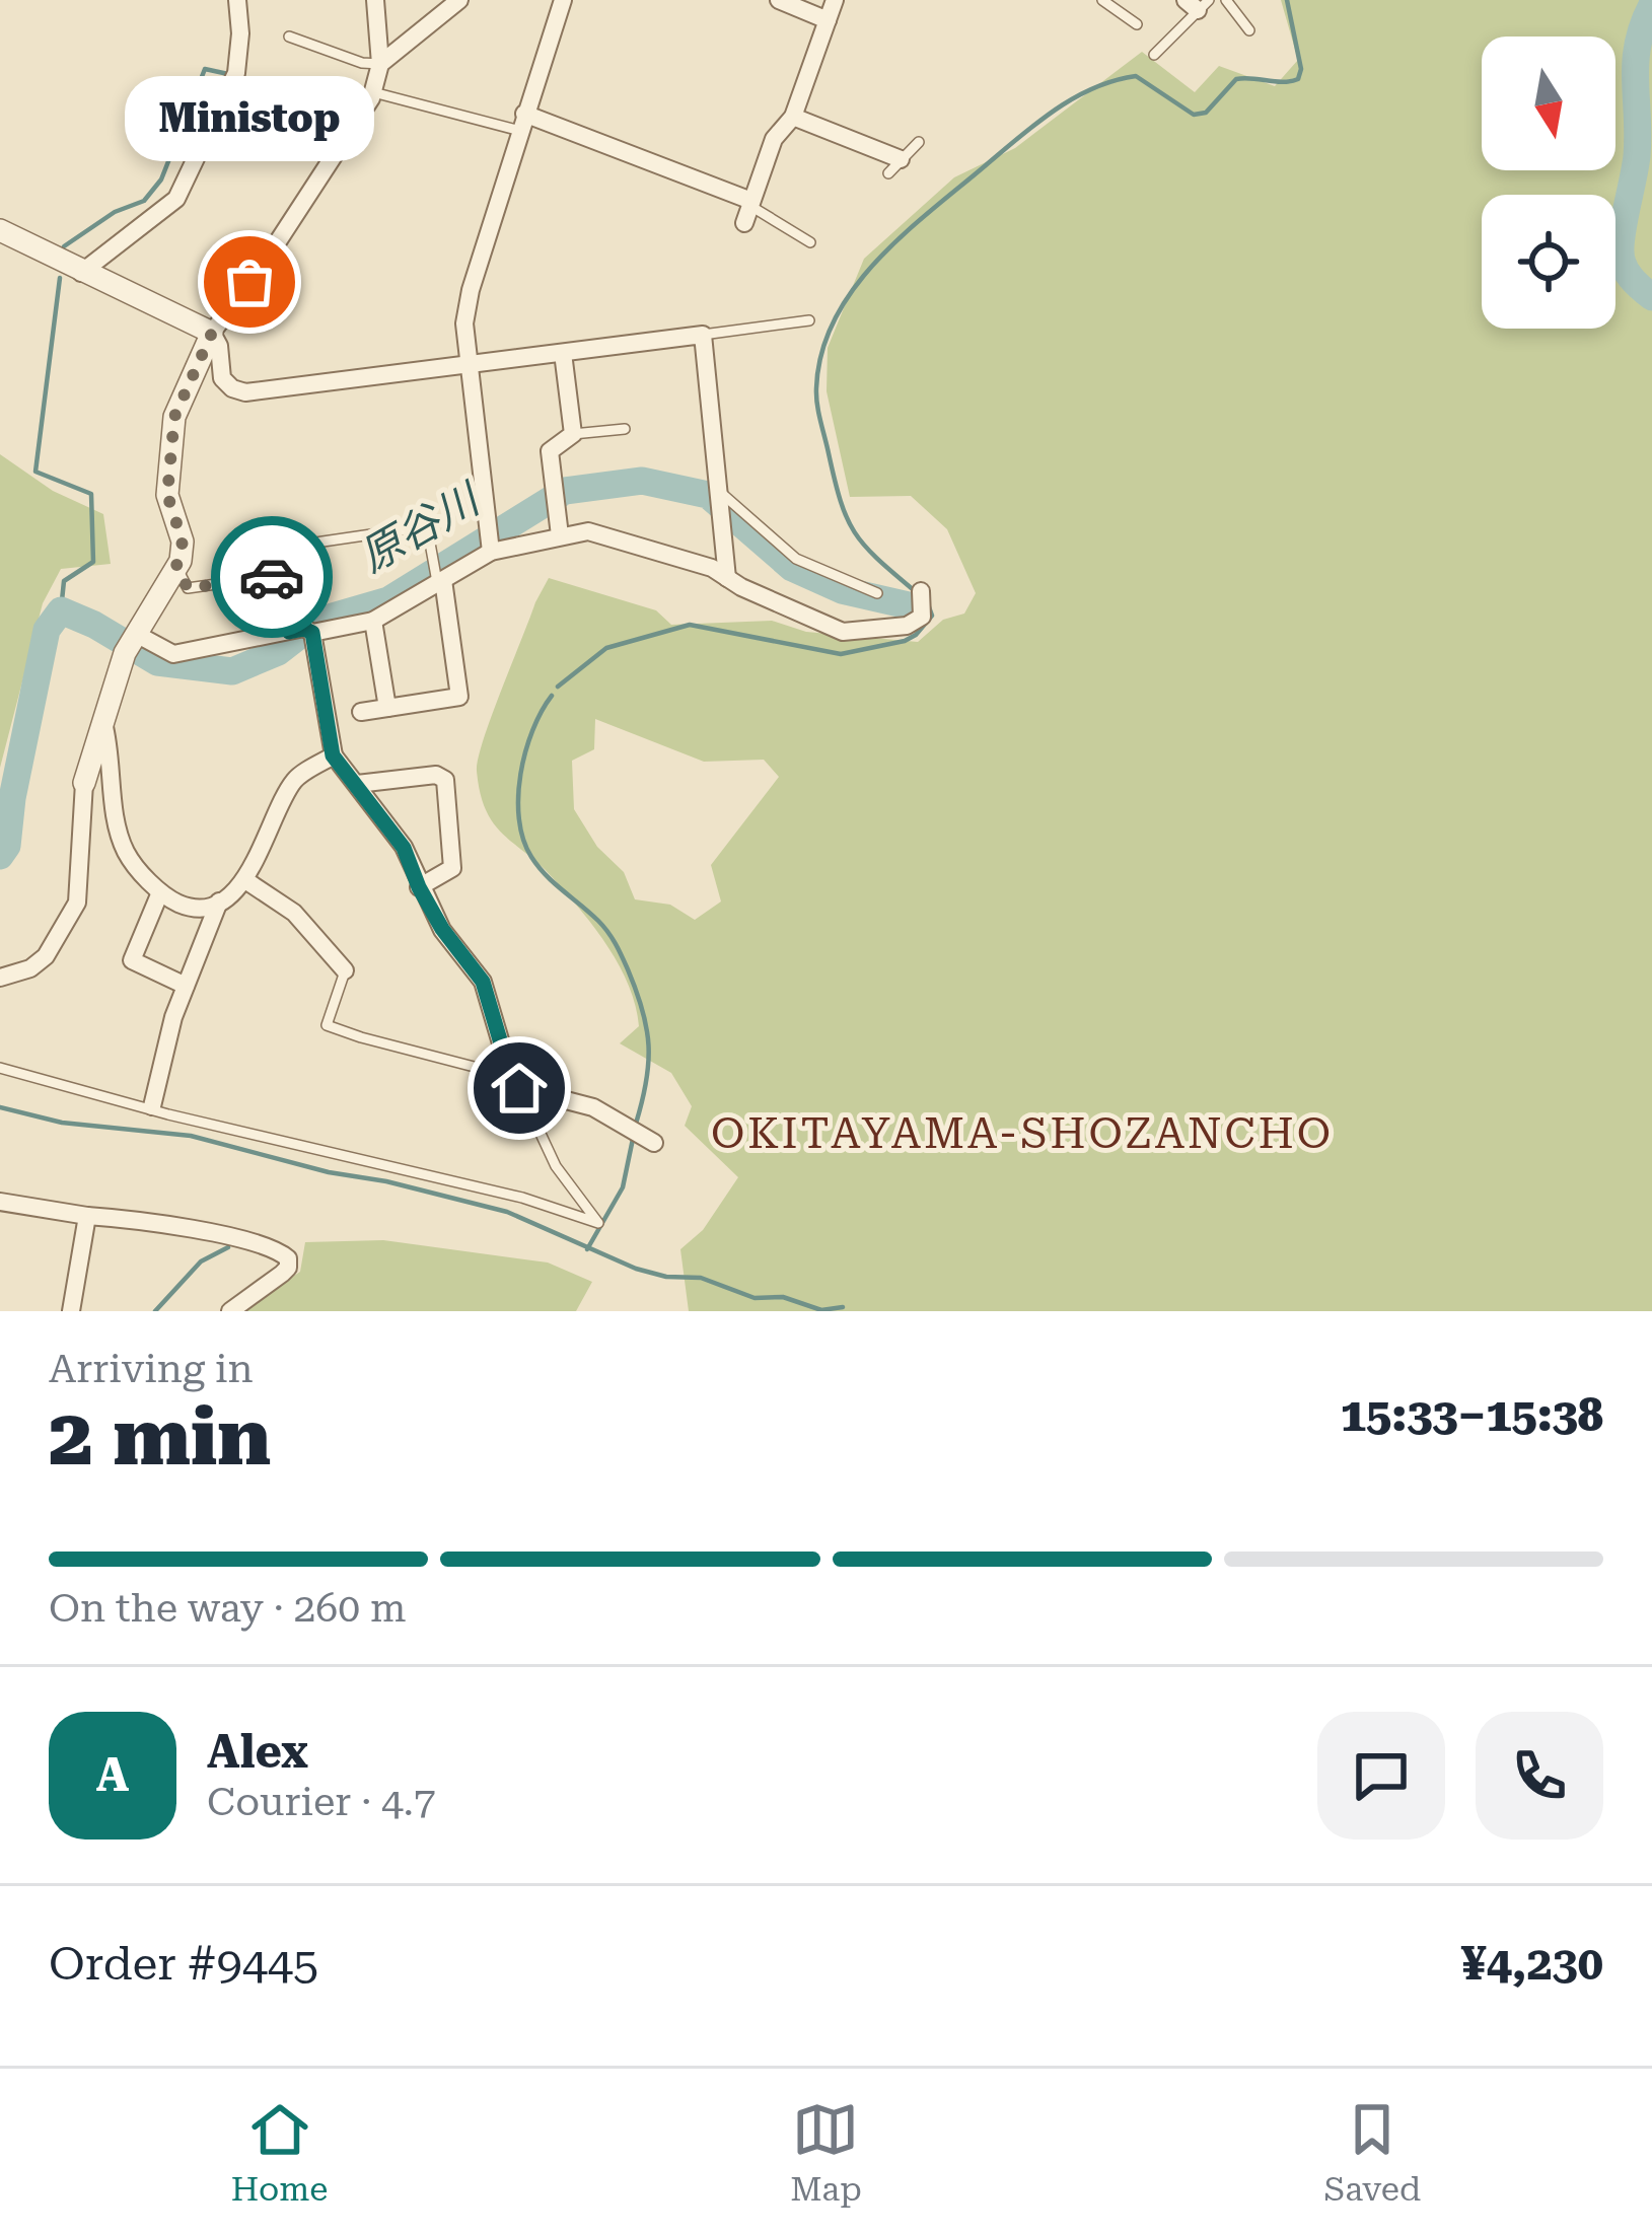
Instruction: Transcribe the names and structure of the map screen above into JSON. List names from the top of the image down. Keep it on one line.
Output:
{"districts":["OKITAYAMA-SHOZANCHO"],"water":["原谷川"],"places":["Ministop"],"north":"bottom","page":{"bubble":"Ministop","heading":["2 min","Arriving in","15:33–15:38"],"panel":["Alex","Courier · 4.7","Order #9445","¥4,230"],"bar":"On the way · 260 m","round":"A","tabs":["Home","Map","Saved"]}}
